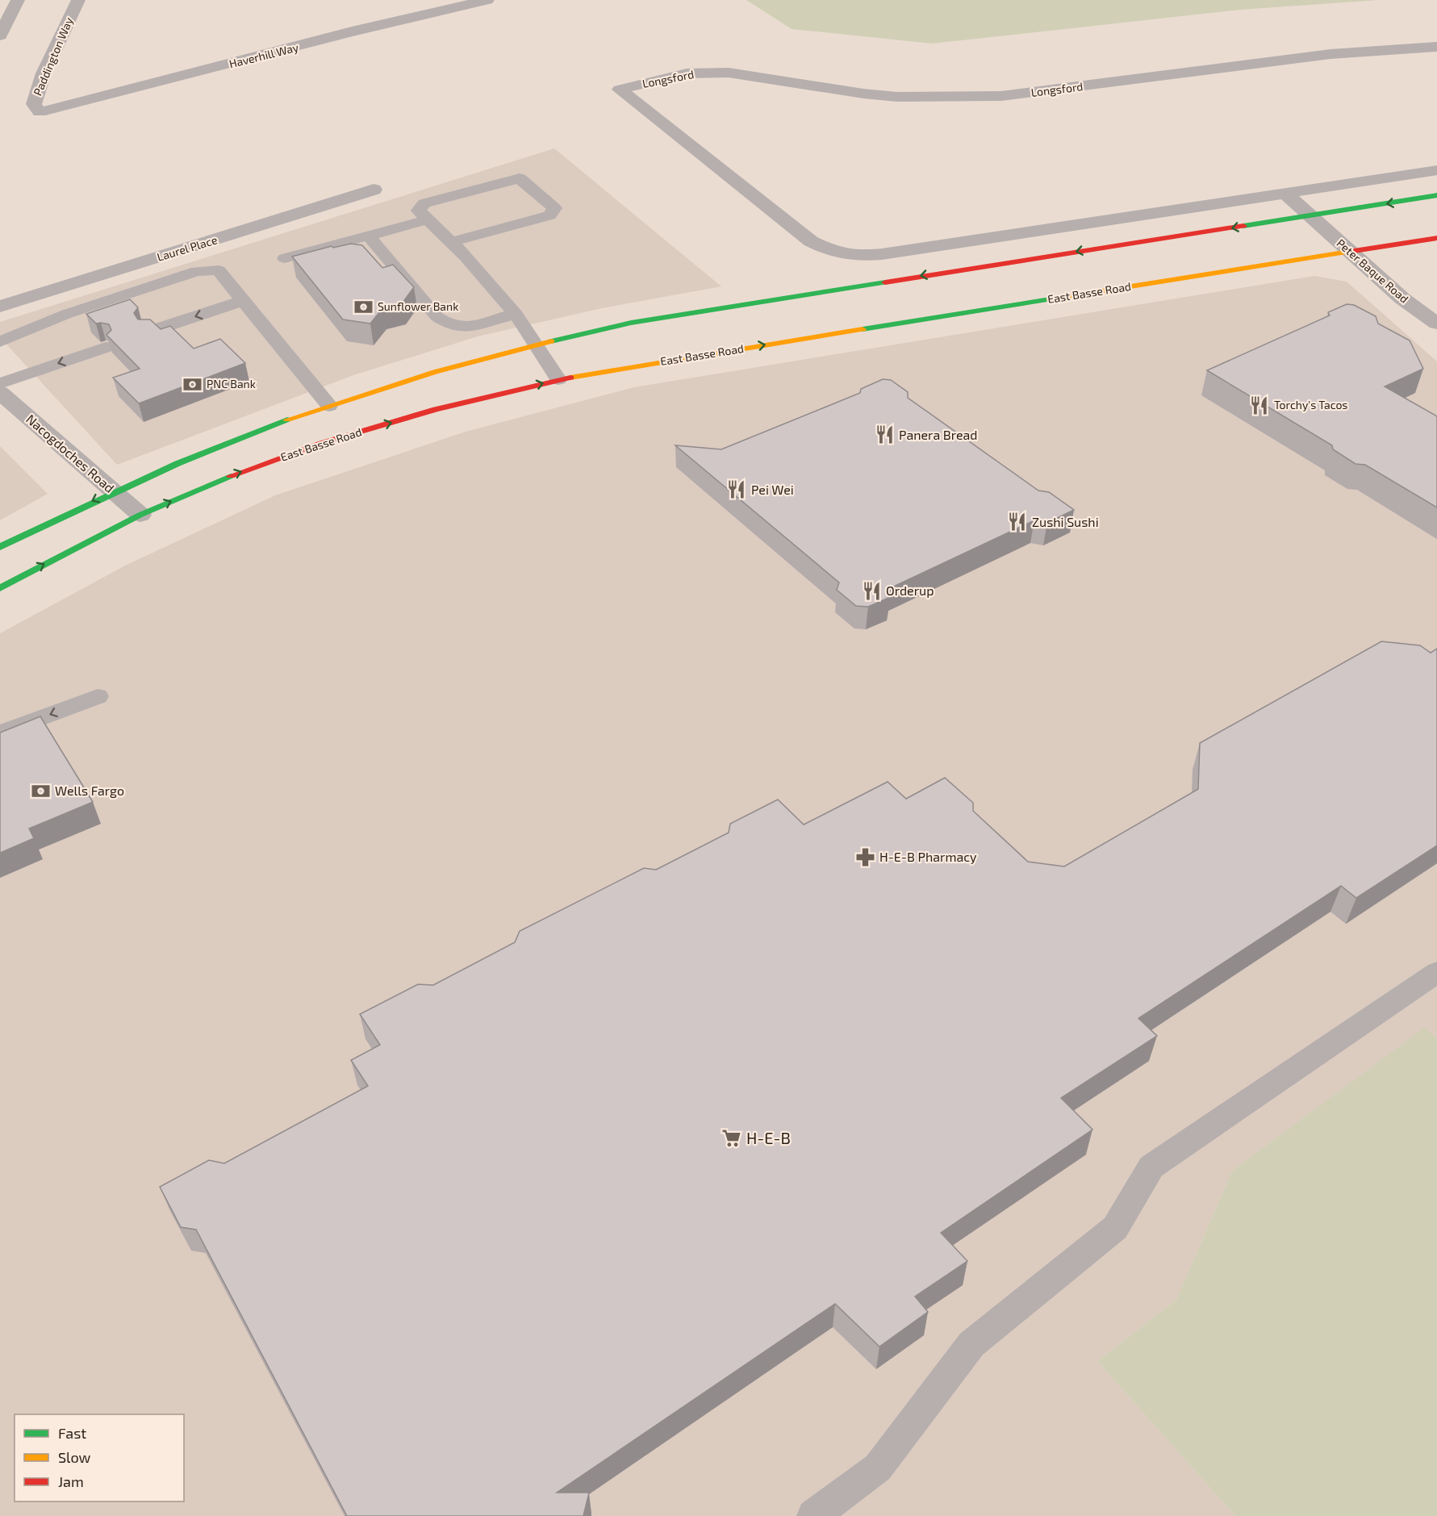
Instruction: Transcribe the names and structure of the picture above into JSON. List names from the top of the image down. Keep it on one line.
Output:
{"streets":{"main road":["East Basse Road"],"street":["Haverhill Way","Paddington Way","Longsford","Laurel Place","Peter Baque Road","Nacogdoches Road"]},"crossings":[["Haverhill Way","Paddington Way"],["Peter Baque Road","East Basse Road"],["East Basse Road","Nacogdoches Road"]],"places":{"bank":["Sunflower Bank","PNC Bank","Wells Fargo"],"restaurant":["Torchy's Tacos","Panera Bread","Pei Wei","Zushi Sushi","Orderup"],"pharmacy":["H-E-B Pharmacy"],"supermarket":["H-E-B"]},"legend":["Fast","Slow","Jam"]}
